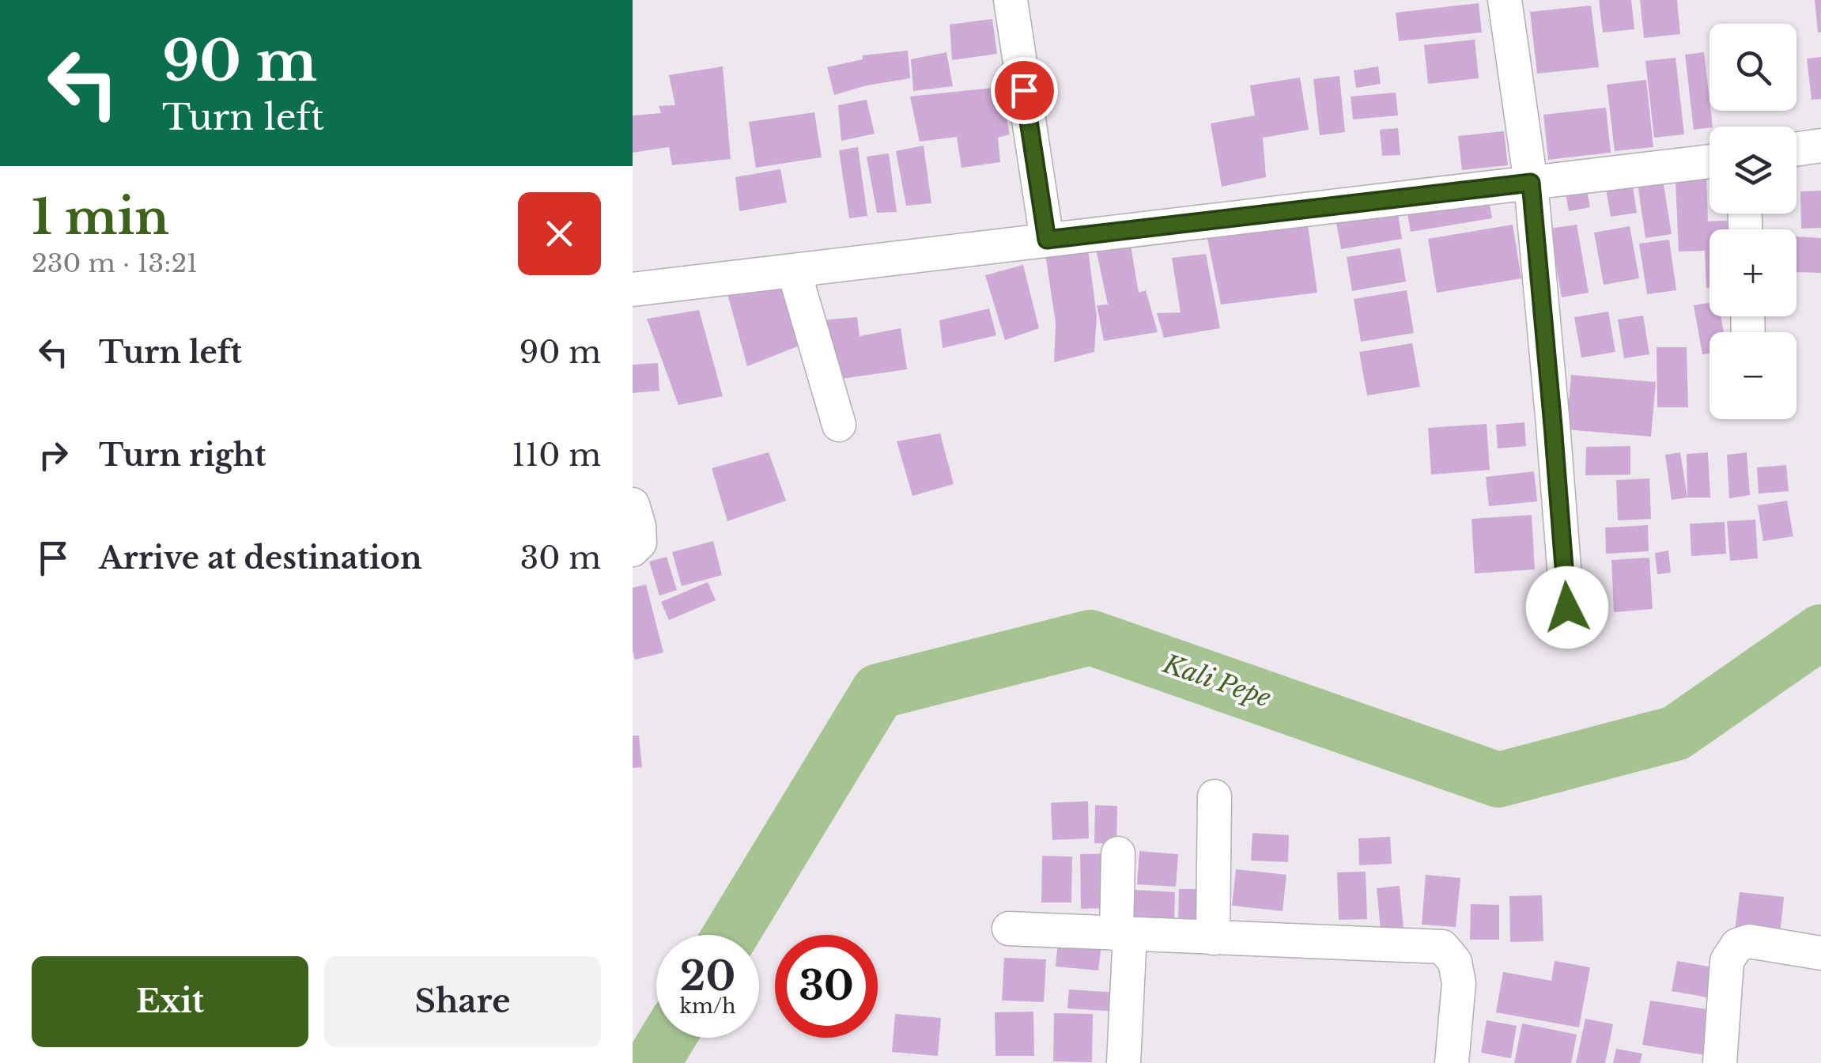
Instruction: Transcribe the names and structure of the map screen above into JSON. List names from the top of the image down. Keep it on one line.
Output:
{"water":["Kali Pepe"],"page":{"turn":["90 m","Turn left"],"map_buttons":["+","−"],"heading":["1 min","230 m · 13:21"],"list":[{"name":"Turn left","value":"90 m"},{"name":"Turn right","value":"110 m"},{"name":"Arrive at destination","value":"30 m"}],"speed":"20 km/h","limit":"30","buttons":["Exit","Share"]}}
